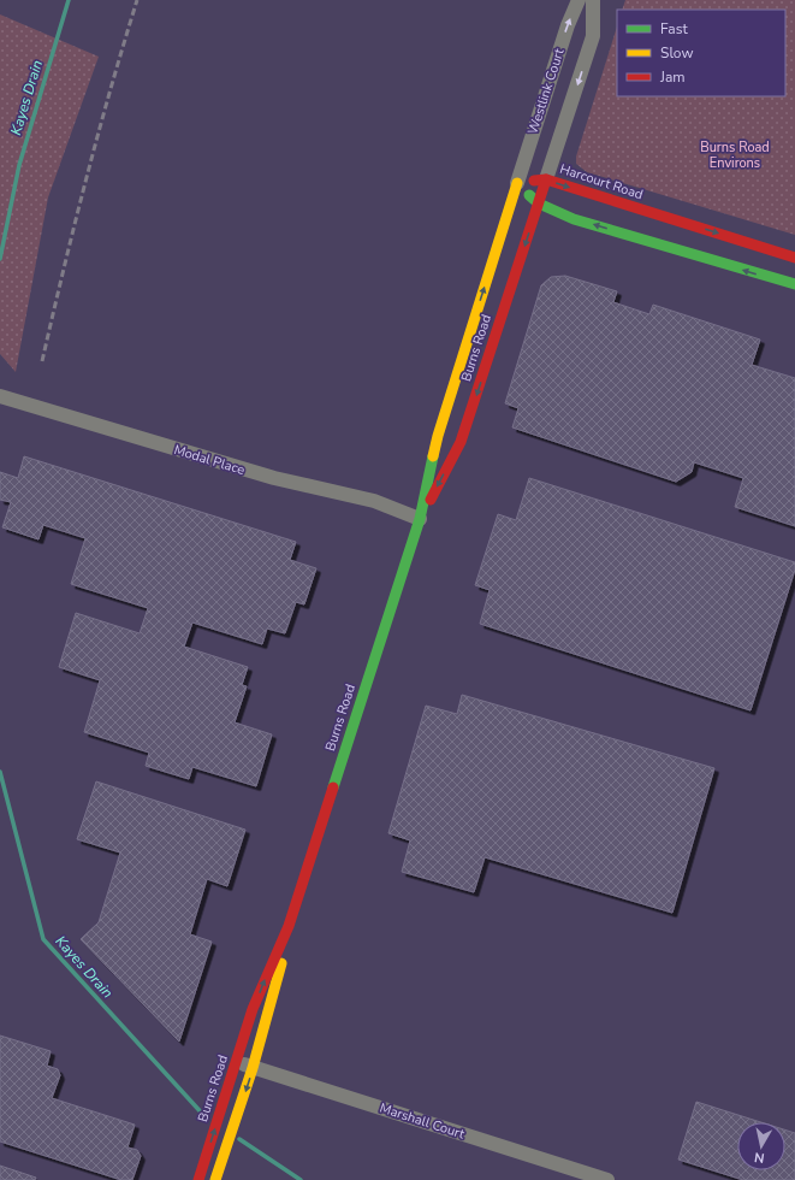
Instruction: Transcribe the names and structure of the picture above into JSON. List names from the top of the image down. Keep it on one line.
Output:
{"streets":{"street":["Westlink Court","Harcourt Road","Burns Road","Modal Place","Marshall Court"]},"crossings":[["Westlink Court","Harcourt Road"],["Westlink Court","Burns Road"],["Harcourt Road","Burns Road"],["Burns Road","Modal Place"],["Burns Road","Marshall Court"]],"water":["Kayes Drain"],"parks":["Burns Road Environs"],"legend":["Fast","Slow","Jam"],"north":"bottom"}
